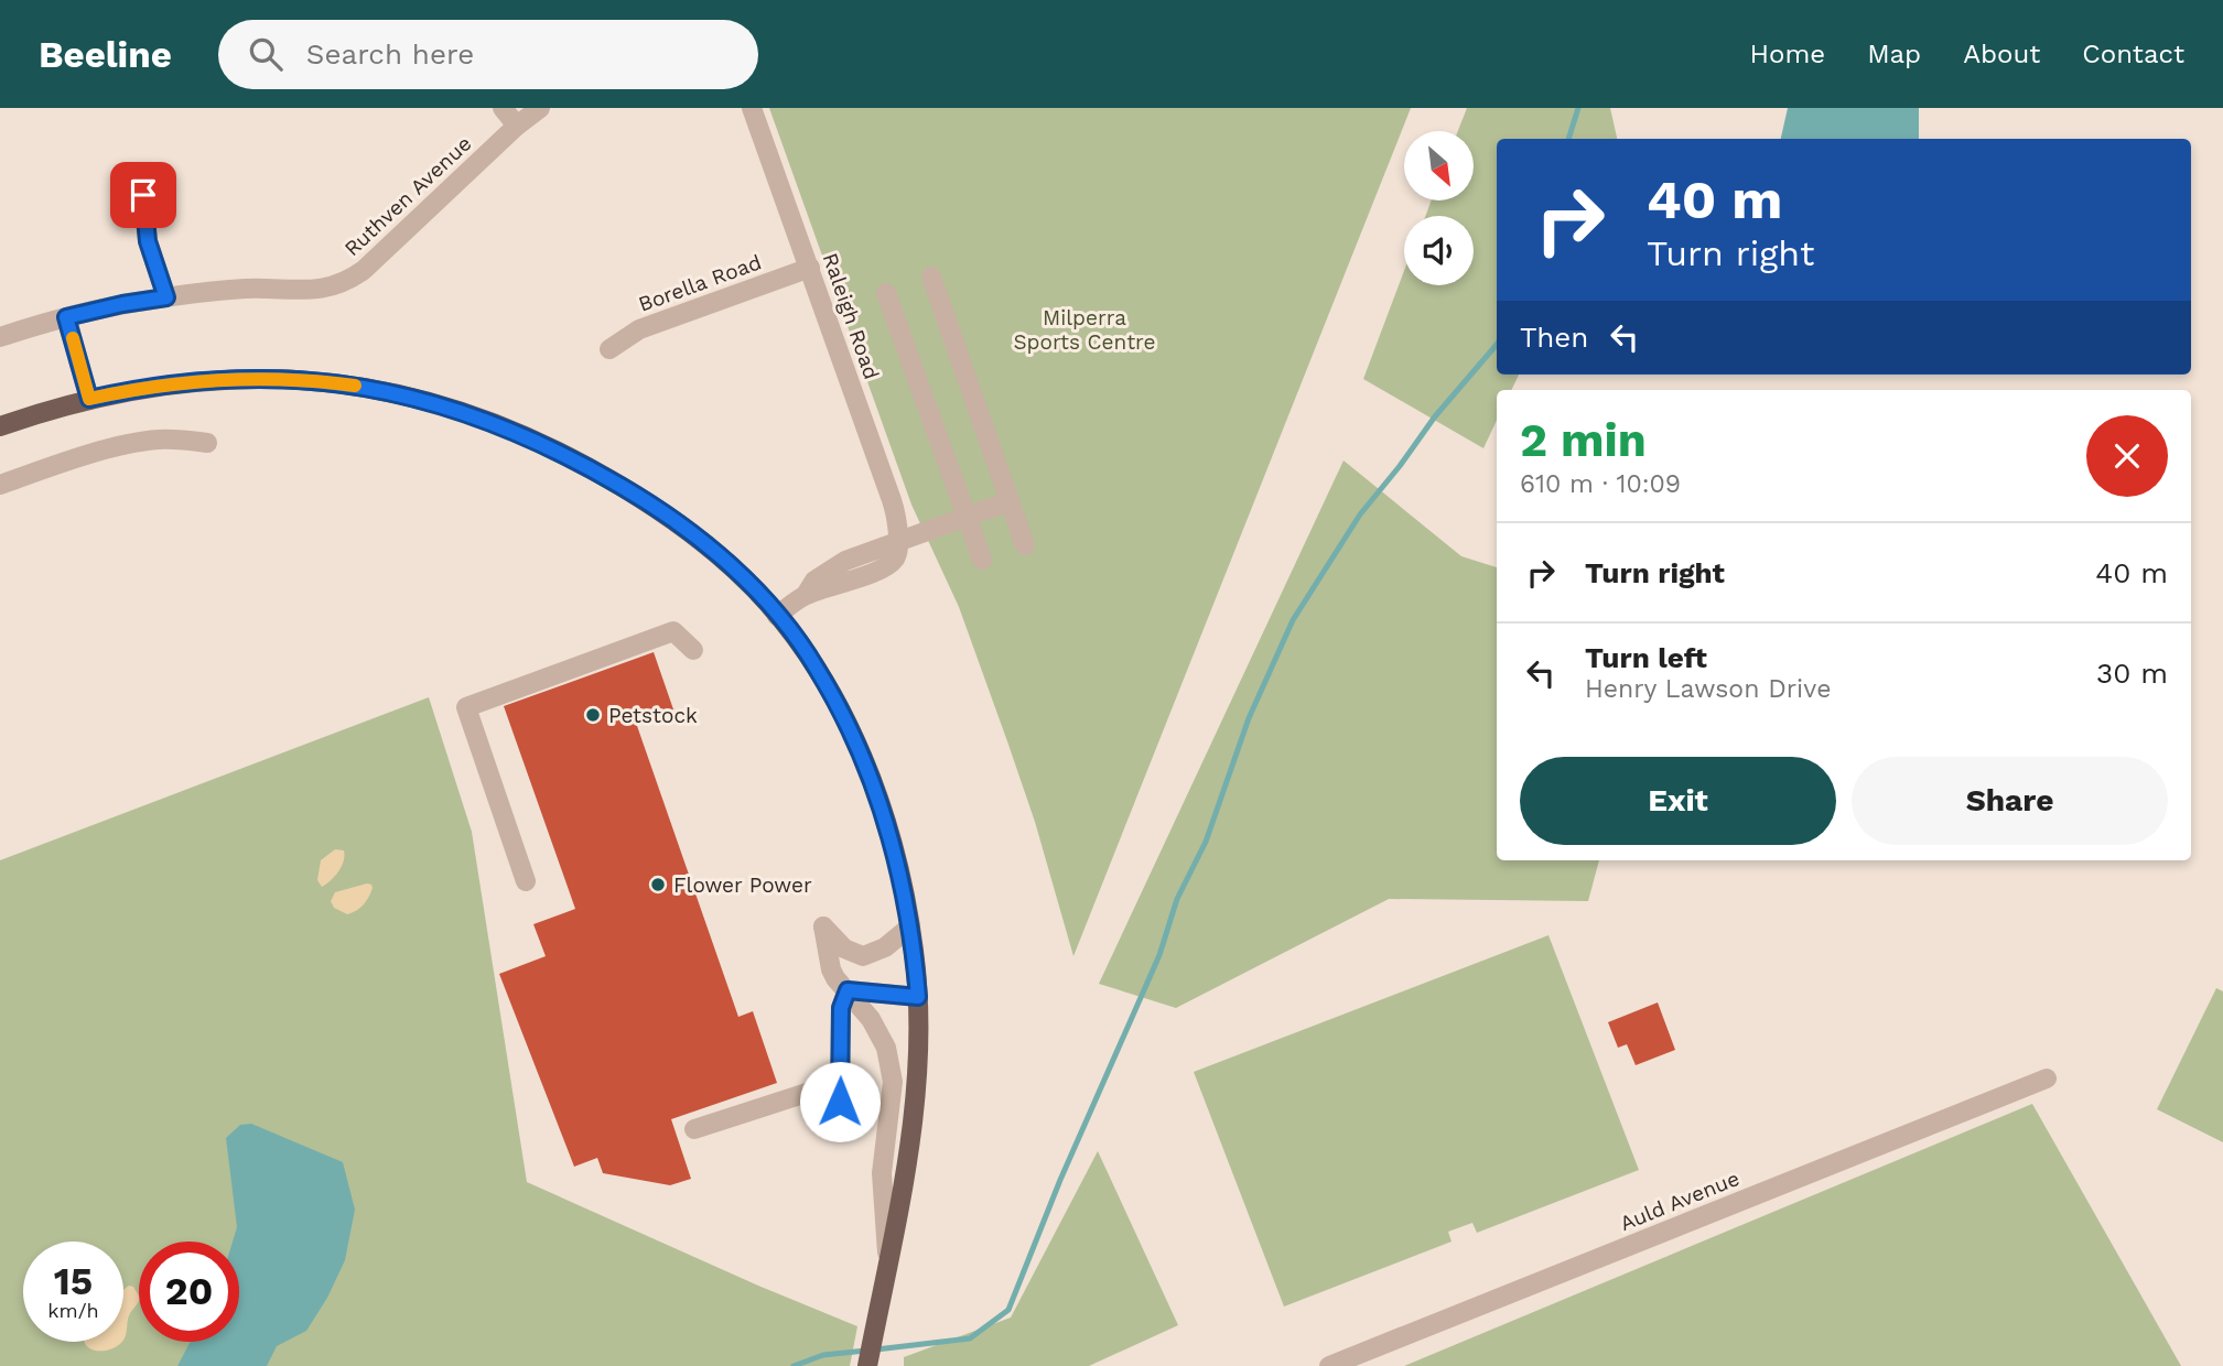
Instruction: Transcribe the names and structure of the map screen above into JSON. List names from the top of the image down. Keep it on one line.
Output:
{"streets":{"street":["Ruthven Avenue","Borella Road","Raleigh Road","Auld Avenue"]},"crossings":[["Borella Road","Raleigh Road"]],"parks":["Milperra Sports Centre"],"places":["Petstock","Flower Power"],"north":"bottom right","page":{"header":"Beeline","search":"Search here","nav":["Home","Map","About","Contact"],"turn":["40 m","Turn right"],"then":"Then","heading":["2 min","610 m · 10:09"],"list":[{"name":"Turn right","value":"40 m"},{"name":"Turn left","note":"Henry Lawson Drive","value":"30 m"}],"buttons":["Exit","Share"],"speed":"15 km/h","limit":"20"}}
